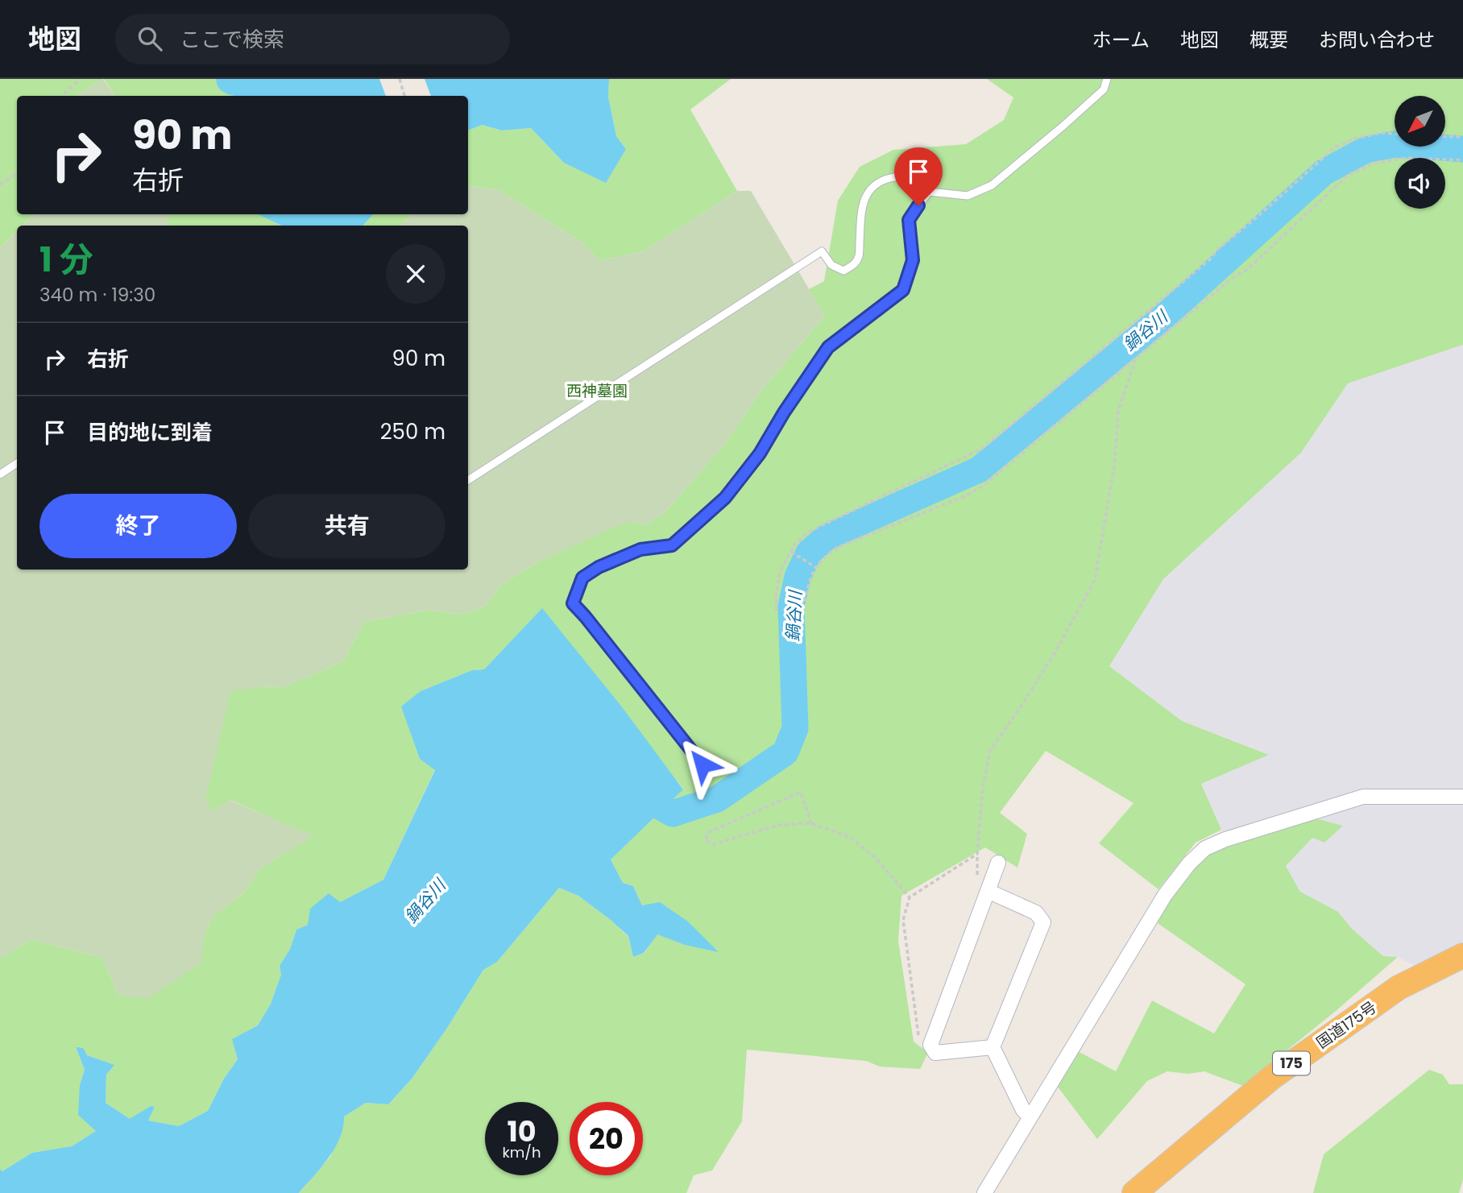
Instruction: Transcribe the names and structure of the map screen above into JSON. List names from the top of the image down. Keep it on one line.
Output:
{"streets":{"highway":["国道175号","175"]},"water":["鍋谷川"],"parks":["西神墓園"],"north":"bottom left","page":{"header":"地図","search":"ここで検索","nav":["ホーム","地図","概要","お問い合わせ"],"turn":["90 m","右折"],"heading":["1 分","340 m · 19:30"],"list":[{"name":"右折","value":"90 m"},{"name":"目的地に到着","value":"250 m"}],"buttons":["終了","共有"],"speed":"10 km/h","limit":"20"}}
